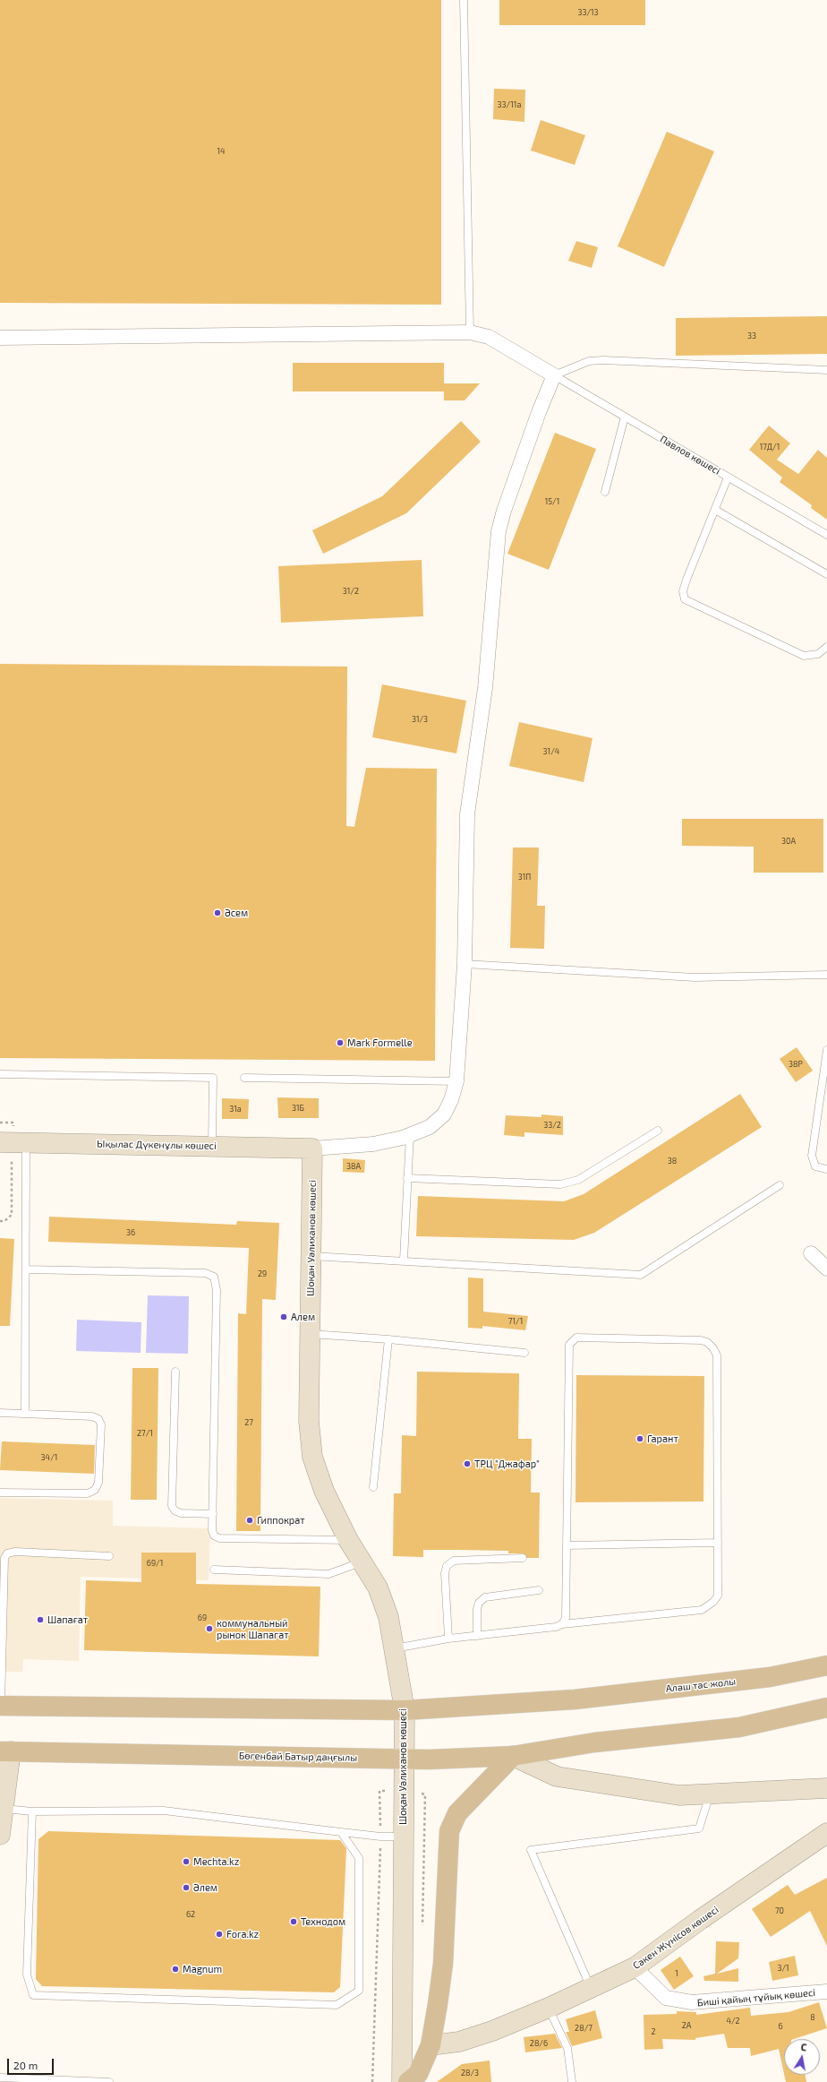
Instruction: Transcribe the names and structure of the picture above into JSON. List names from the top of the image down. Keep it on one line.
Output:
{"streets":{"main road":["Алаш тас жолы","Бөгенбай Батыр даңғылы"],"street":["Ықылас Дүкенұлы көшесі","Шоқан Уәлиханов көшесі","Сәкен Жүнісов көшесі","Биші қайың тұйық көшесі"],"lane":["Павлов көшесі"]},"crossings":[["Ықылас Дүкенұлы көшесі","Шоқан Уәлиханов көшесі"],["Шоқан Уәлиханов көшесі","Алаш тас жолы"],["Шоқан Уәлиханов көшесі","Бөгенбай Батыр даңғылы"],["Сәкен Жүнісов көшесі","Биші қайың тұйық көшесі"]],"places":["Әсем","Mark Formelle","Алем","Гарант","ТРЦ \"Джафар\"","Гиппократ","Шапағат","коммунальный рынок Шапагат","Mechta.kz","Әлем","Технодом","Fora.kz","Magnum"],"house_numbers":["33/13","33/11а","14","33","17Д/1","15/1","31/2","31/3","31/4","30А","31П","38Р","31Б","31а","33/2","38","38А","36","29","71/1","27","27/1","34/1","69/1","69","70","62","3/1","1","8","4/2","2А","6","28/7","2","28/6","28/3"],"scale_bar":"20 m","north":"top"}
